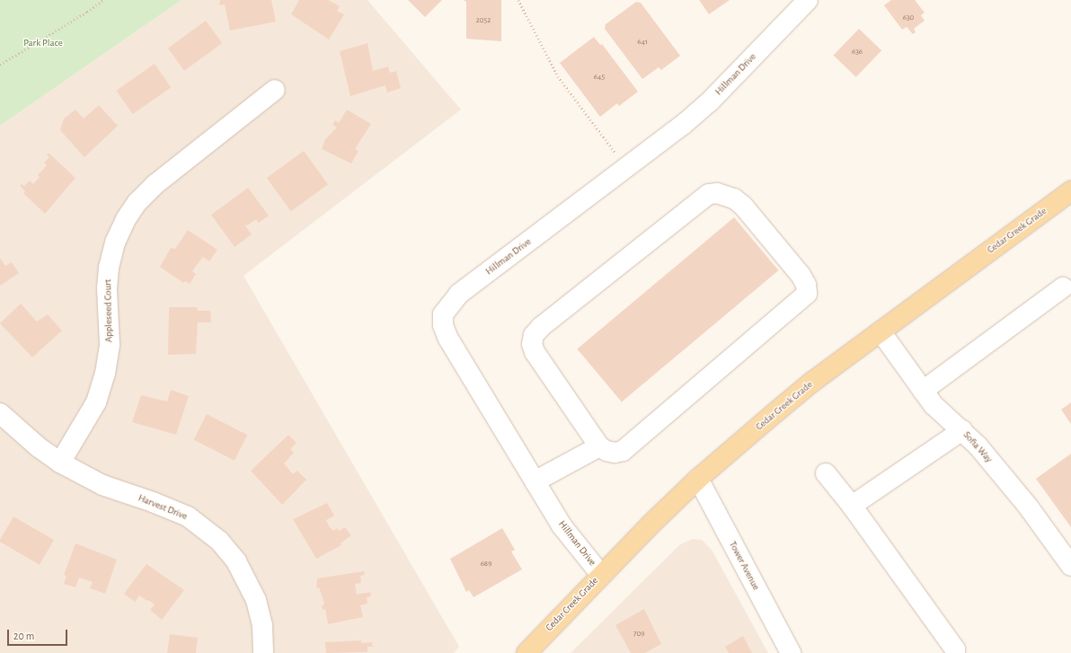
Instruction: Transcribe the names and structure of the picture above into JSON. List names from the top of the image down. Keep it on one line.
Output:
{"streets":{"main road":["Cedar Creek Grade"],"street":["Hillman Drive","Appleseed Court","Sofia Way","Harvest Drive","Tower Avenue"]},"crossings":[["Hillman Drive","Cedar Creek Grade"],["Cedar Creek Grade","Sofia Way"],["Cedar Creek Grade","Tower Avenue"],["Appleseed Court","Harvest Drive"]],"parks":["Park Place"],"house_numbers":["630","2052","641","636","645","689","709"],"scale_bar":"20 m"}
